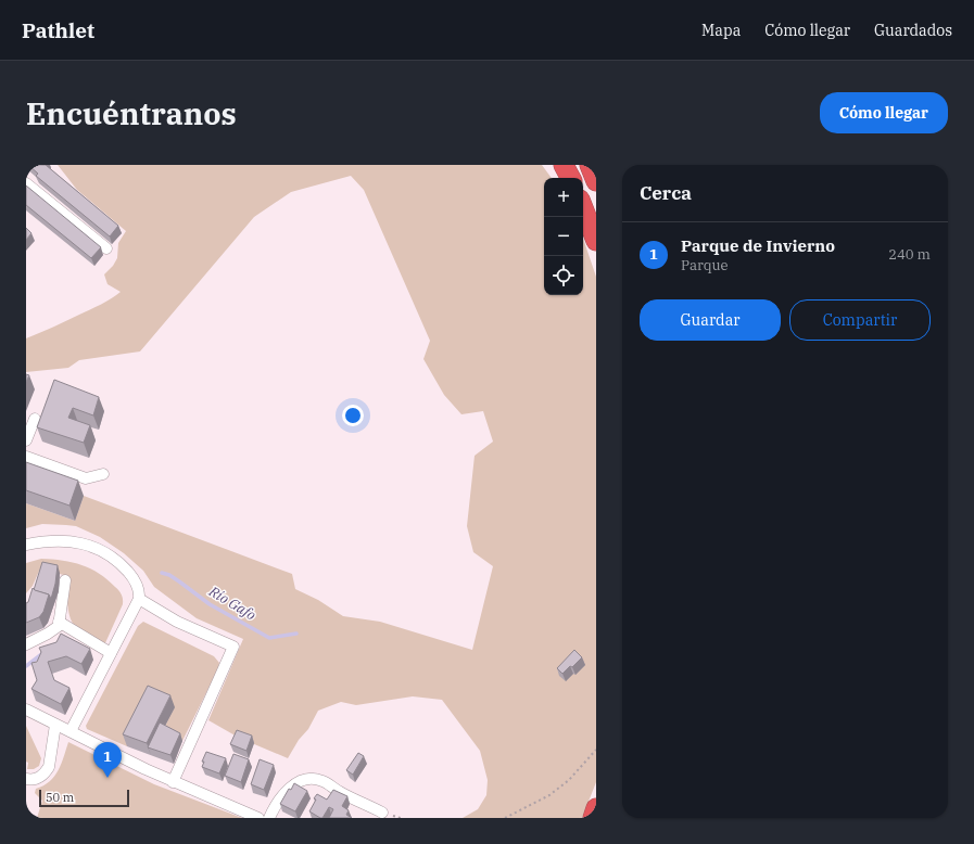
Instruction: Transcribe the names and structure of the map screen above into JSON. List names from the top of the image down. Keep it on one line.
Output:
{"water":["Río Gafo"],"scale_bar":"50 m","page":{"header":"Pathlet","nav":["Mapa","Cómo llegar","Guardados"],"buttons":["Cómo llegar",["Guardar","Compartir"]],"title":"Encuéntranos","heading":"Cerca","map_buttons":["+","−"],"list":[{"mark":"1","name":"Parque de Invierno","note":"Parque","value":"240 m"}],"pins":"1","scale":"50 m"}}
